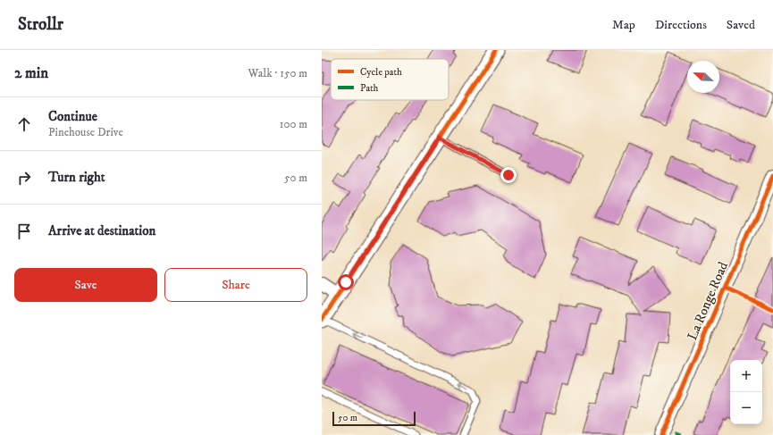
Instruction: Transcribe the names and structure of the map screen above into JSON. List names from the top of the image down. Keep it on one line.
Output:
{"streets":{"street":["La Ronge Road"]},"legend":["Cycle path","Path"],"scale_bar":"50 m","north":"top left","page":{"header":"Strollr","nav":["Map","Directions","Saved"],"heading":["2 min","Walk · 150 m"],"list":[["Continue","Pinehouse Drive","100 m"],["Turn right","50 m"],"Arrive at destination"],"buttons":["Save","Share"],"map_buttons":["+","−"],"scale":"50 m"}}
